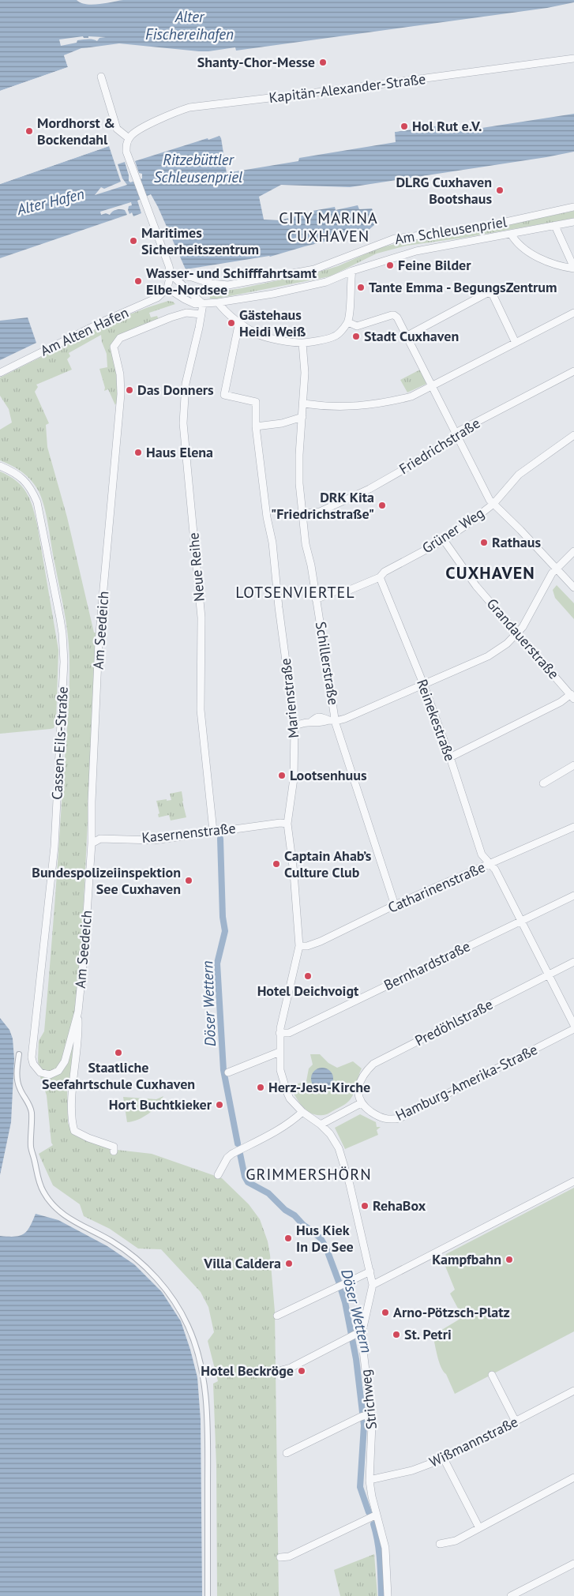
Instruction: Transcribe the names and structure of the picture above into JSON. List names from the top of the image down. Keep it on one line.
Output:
{"streets":{"street":["Kapitän-Alexander-Straße","Am Schleusenpriel","Am Alten Hafen","Friedrichstraße","Grüner Weg","Neue Reihe","Am Seedeich","Grandauerstraße","Schillerstraße","Marienstraße","Reinekestraße","Cassen-Eils-Straße","Kasernenstraße","Catharinenstraße","Bernhardstraße","Predöhlstraße","Hamburg-Amerika-Straße","Strichweg","Wißmannstraße"]},"crossings":[["Friedrichstraße","Schillerstraße"],["Grüner Weg","Grandauerstraße"],["Grüner Weg","Schillerstraße"],["Grüner Weg","Reinekestraße"],["Neue Reihe","Am Seedeich"],["Neue Reihe","Kasernenstraße"],["Am Seedeich","Cassen-Eils-Straße"],["Am Seedeich","Kasernenstraße"],["Schillerstraße","Catharinenstraße"],["Marienstraße","Kasernenstraße"],["Marienstraße","Catharinenstraße"],["Marienstraße","Strichweg"],["Reinekestraße","Catharinenstraße"],["Reinekestraße","Bernhardstraße"],["Reinekestraße","Predöhlstraße"],["Bernhardstraße","Strichweg"],["Predöhlstraße","Hamburg-Amerika-Straße"],["Strichweg","Wißmannstraße"]],"districts":["CITY MARINA CUXHAVEN","CUXHAVEN","LOTSENVIERTEL","GRIMMERSHÖRN"],"water":["Alter Fischereihafen","Ritzebüttler Schleusenpriel","Alter Hafen","Döser Wettern"],"places":["Shanty-Chor-Messe","Hol Rut e.V.","Mordhorst & Bockendahl","DLRG Cuxhaven Bootshaus","Maritimes Sicherheitszentrum","Feine Bilder","Wasser- und Schifffahrtsamt Elbe-Nordsee","Tante Emma - BegungsZentrum","Gästehaus Heidi Weiß","Stadt Cuxhaven","Das Donners","Haus Elena","DRK Kita \"Friedrichstraße\"","Rathaus","Lootsenhuus","Captain Ahab’s Culture Club","Bundespolizeiinspektion See Cuxhaven","Hotel Deichvoigt","Staatliche Seefahrtschule Cuxhaven","Herz-Jesu-Kirche","Hort Buchtkieker","RehaBox","Hus Kiek In De See","Kampfbahn","Villa Caldera","Arno-Pötzsch-Platz","St. Petri","Hotel Beckröge"]}
